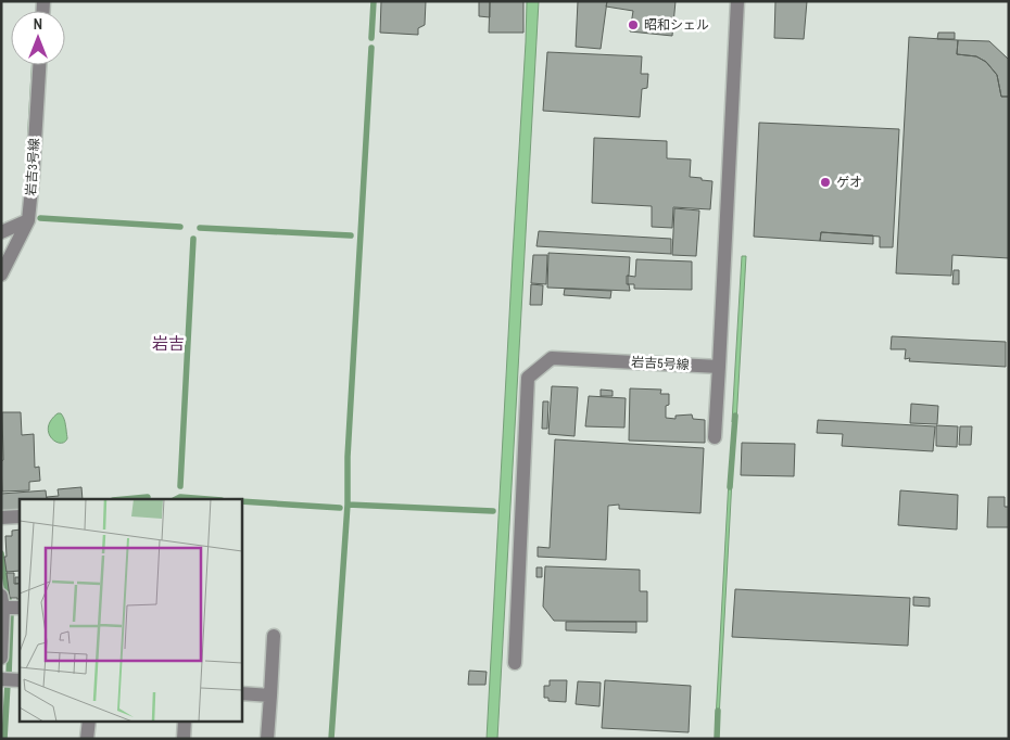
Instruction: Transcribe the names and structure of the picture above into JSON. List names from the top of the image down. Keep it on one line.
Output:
{"streets":{"street":["岩吉3号線","岩吉5号線"]},"districts":["岩吉"],"places":["昭和シェル","ゲオ"],"north":"top"}
